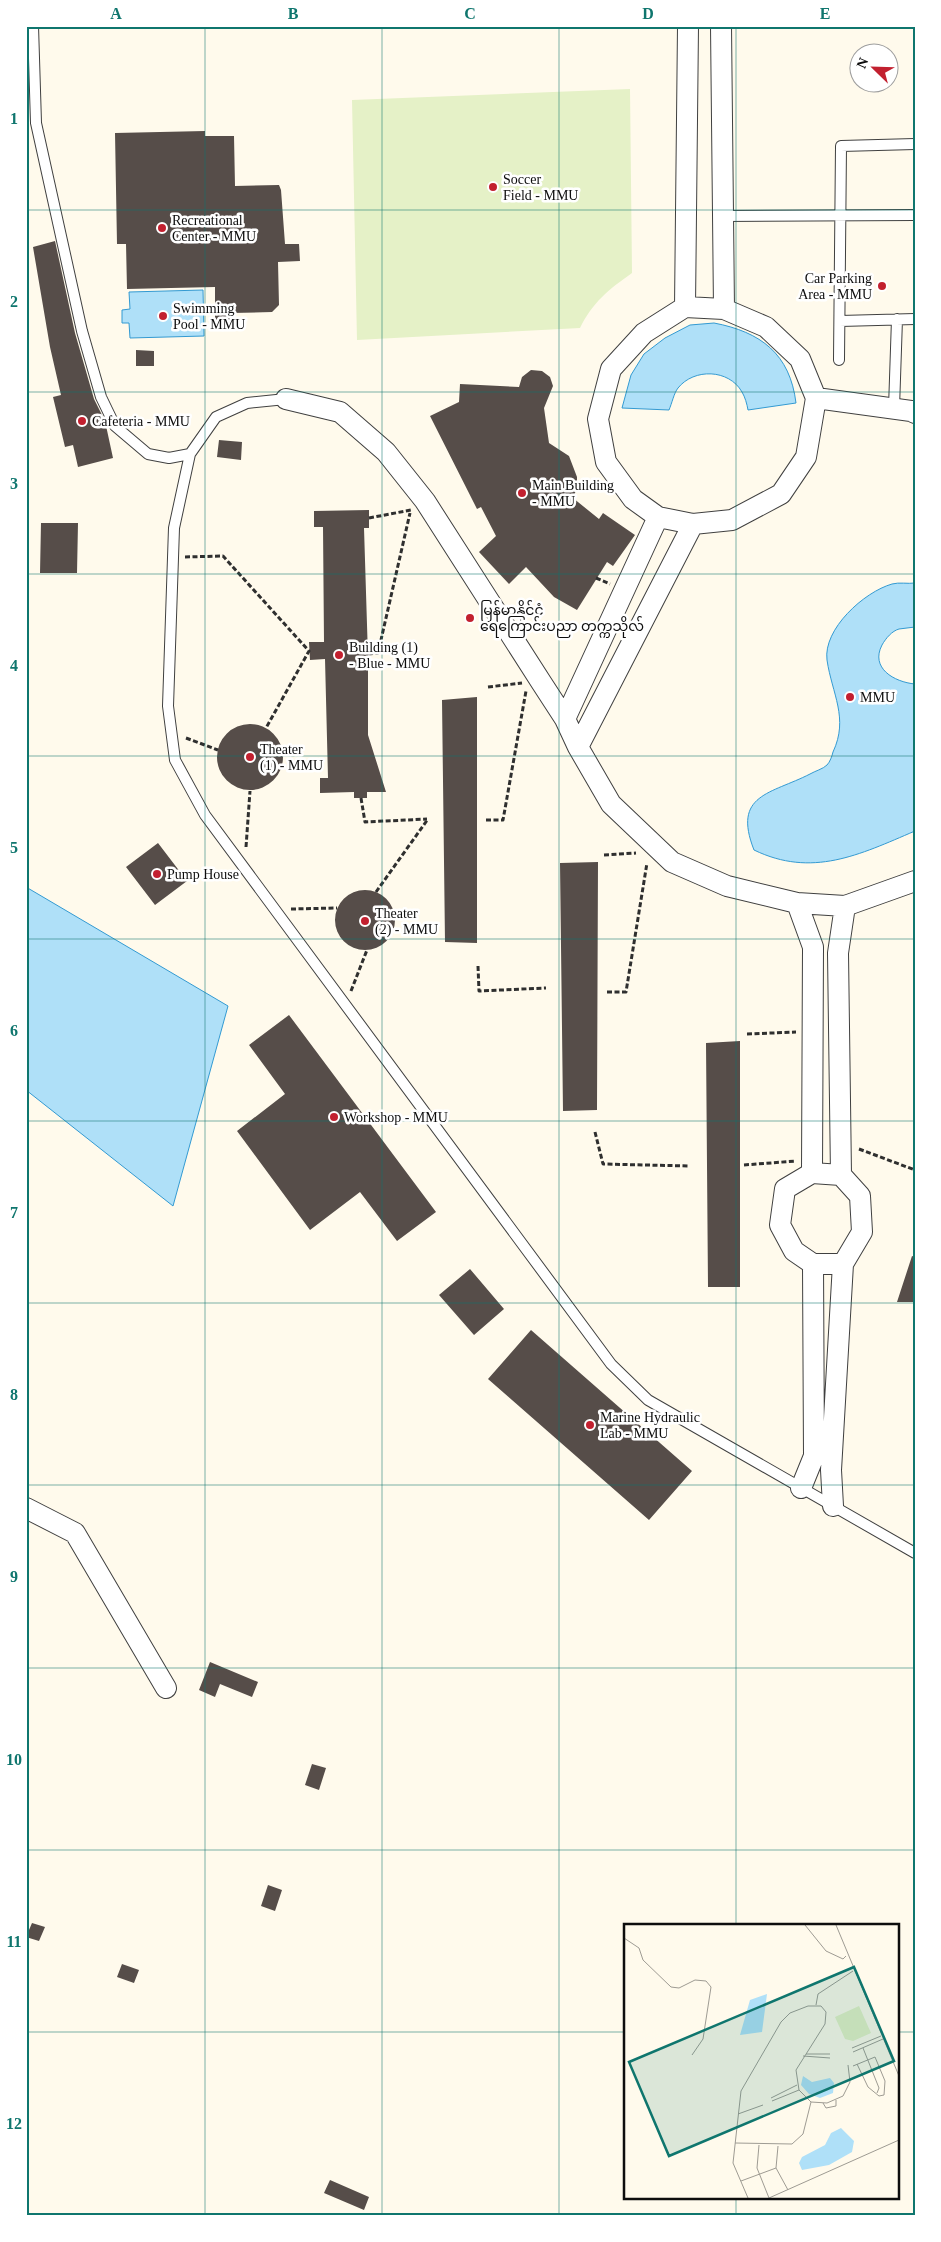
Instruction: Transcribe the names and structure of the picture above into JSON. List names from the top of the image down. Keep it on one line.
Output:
{"places":["Soccer Field - MMU","Recreational Center - MMU","Car Parking Area - MMU","Swimming Pool - MMU","Cafeteria - MMU","Main Building - MMU","မြန်မာနိုင်ငံ ရေကြောင်းပညာ တက္ကသိုလ်","Building (1) - Blue - MMU","MMU","Theater (1) - MMU","Pump House","Theater (2) - MMU","Workshop - MMU","Marine Hydraulic Lab - MMU"],"north":"top left","grid":{"columns":["A","B","C","D","E"],"rows":["1","2","3","4","5","6","7","8","9","10","11","12"]}}
